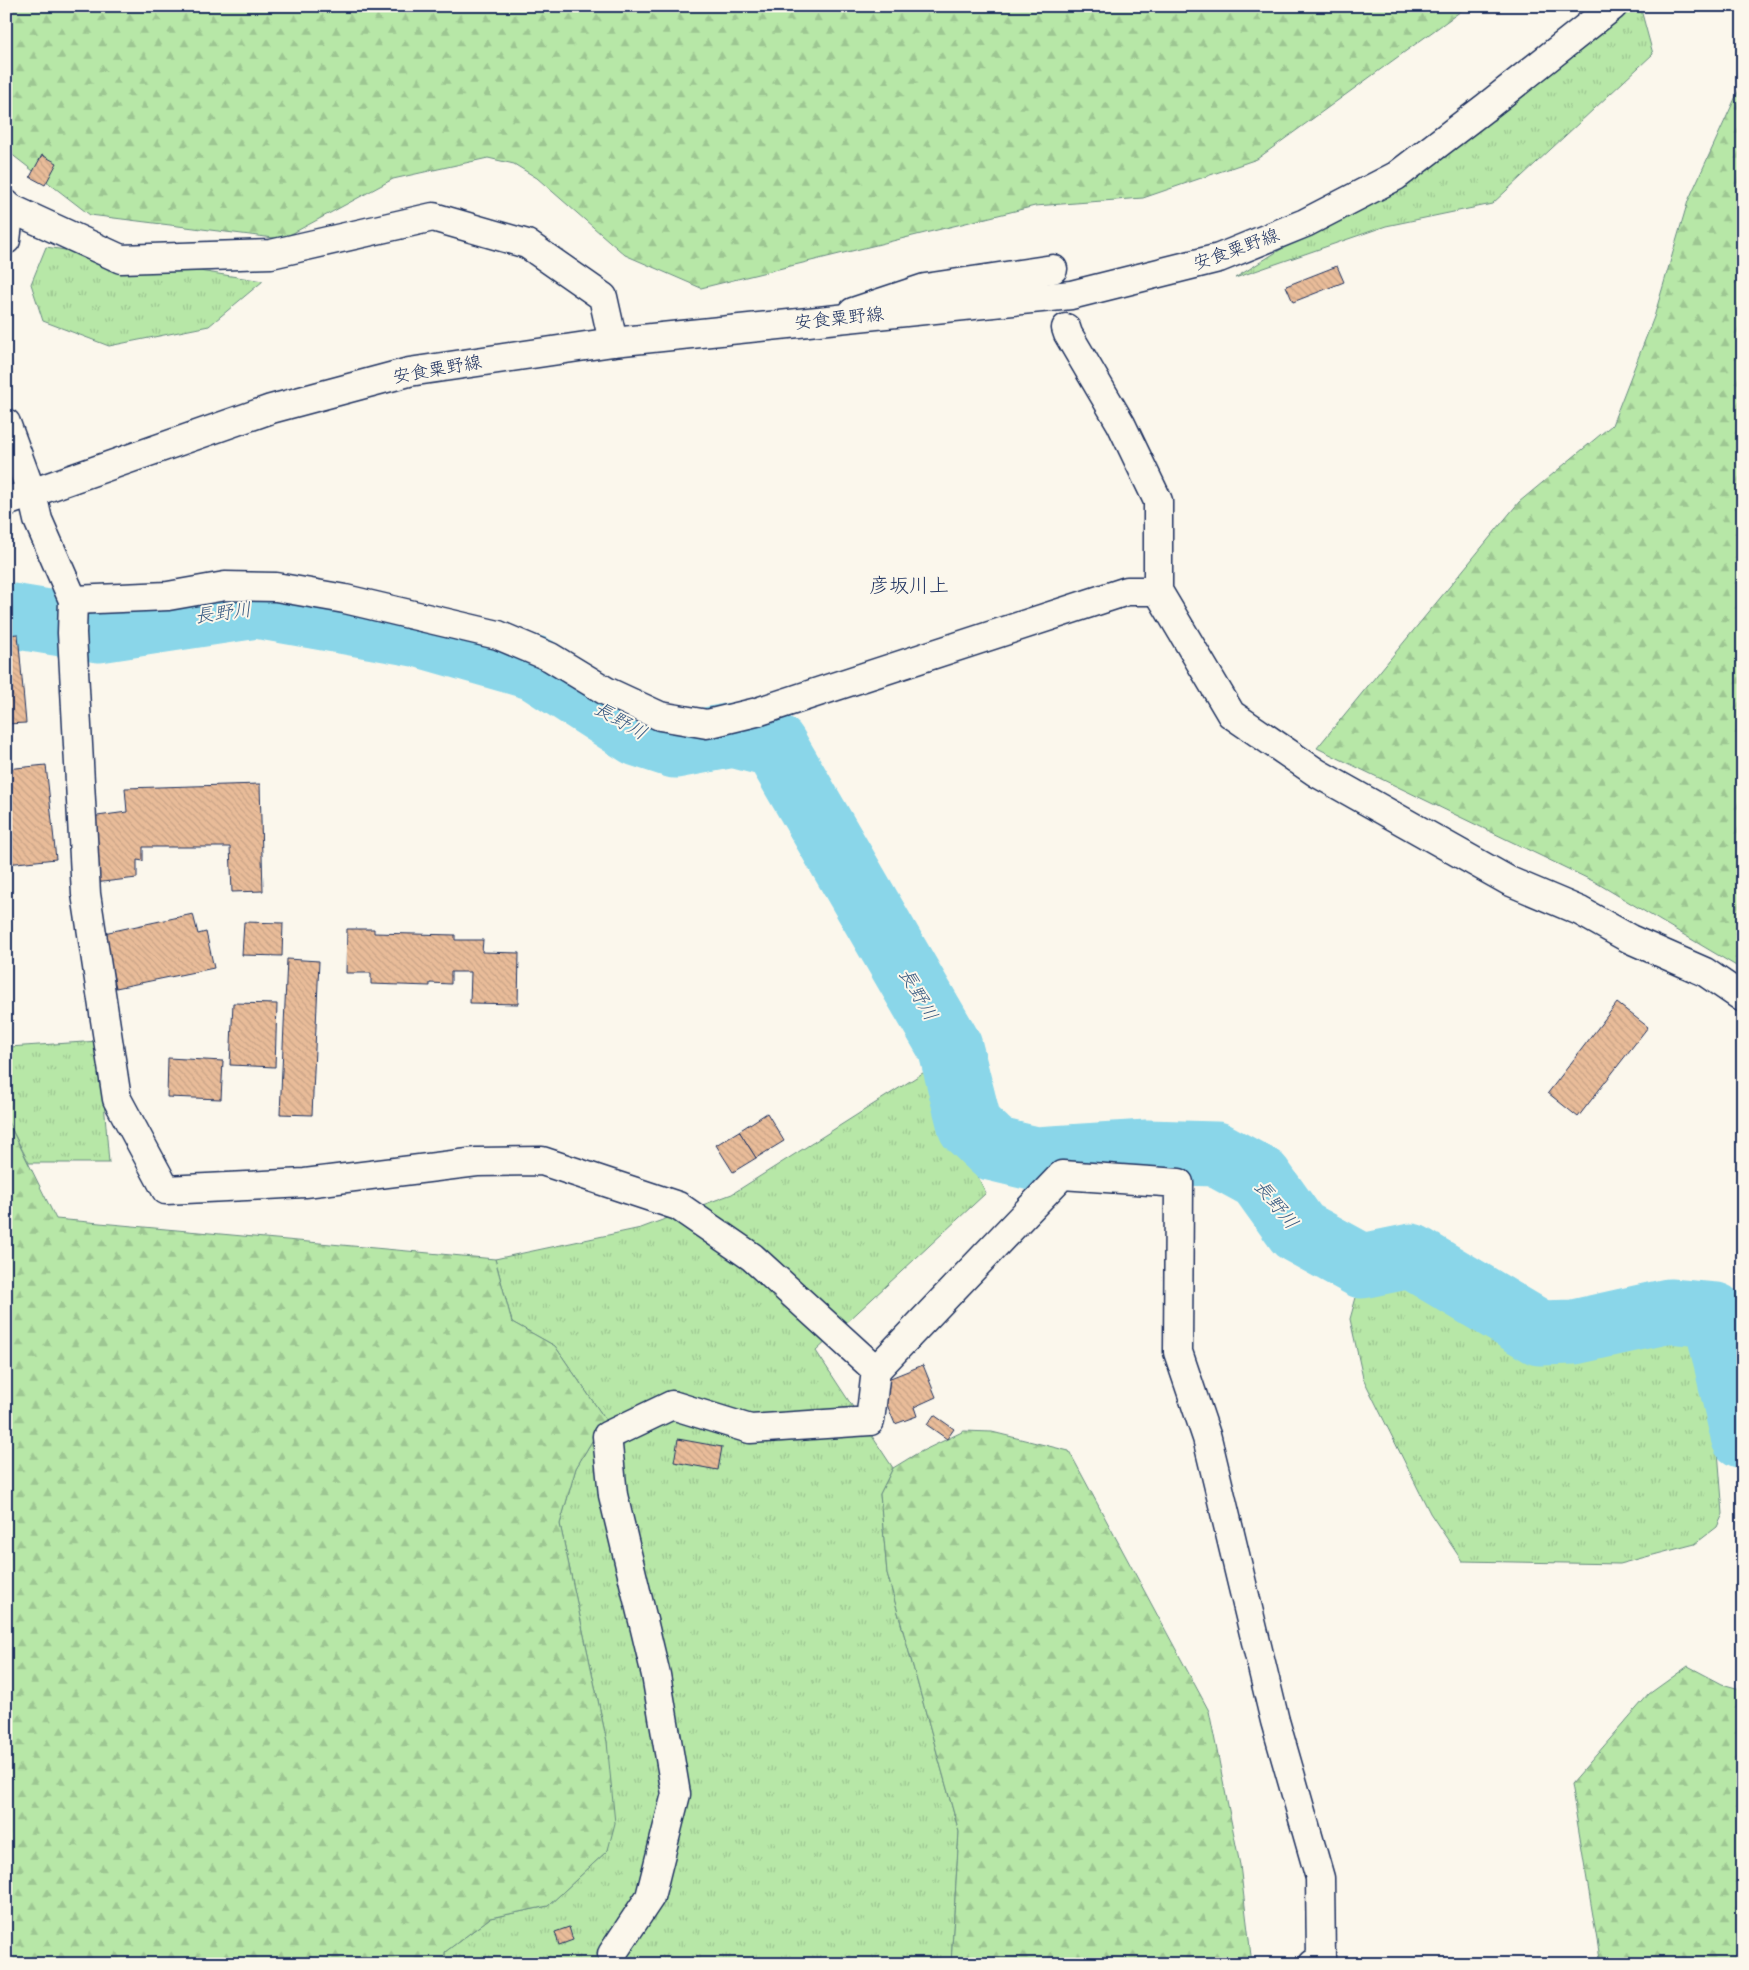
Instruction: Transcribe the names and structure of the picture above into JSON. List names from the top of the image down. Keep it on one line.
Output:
{"streets":{"street":["安食粟野線"]},"districts":["彦坂川上"],"water":["長野川"]}
